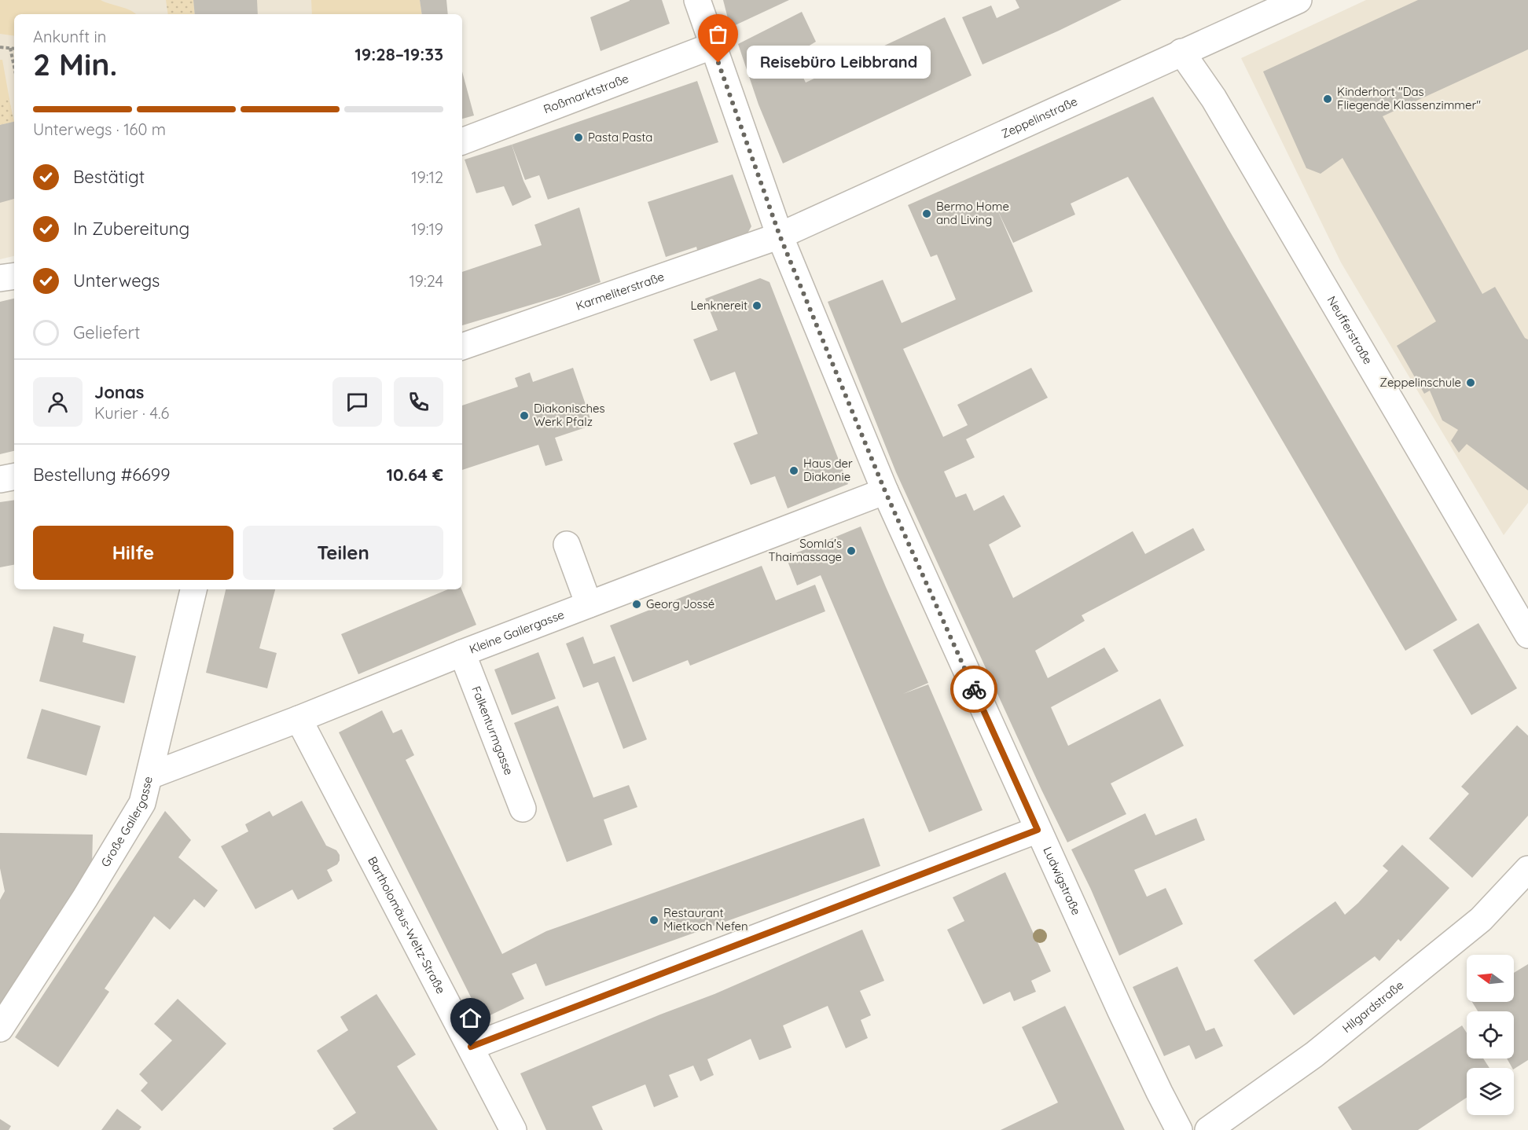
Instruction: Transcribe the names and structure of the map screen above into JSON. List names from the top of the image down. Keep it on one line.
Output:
{"streets":{"street":["Roßmarktstraße","Zeppelinstraße","Karmeliterstraße","Neufferstraße","Kleine Gailergasse","Falkenturmgasse","Große Gailergasse","Ludwigstraße","Bartholomäus-Weltz-Straße","Hilgardstraße"]},"crossings":[["Roßmarktstraße","Ludwigstraße"],["Zeppelinstraße","Karmeliterstraße"],["Zeppelinstraße","Neufferstraße"],["Zeppelinstraße","Ludwigstraße"],["Karmeliterstraße","Ludwigstraße"],["Kleine Gailergasse","Falkenturmgasse"],["Kleine Gailergasse","Große Gailergasse"],["Kleine Gailergasse","Ludwigstraße"],["Kleine Gailergasse","Bartholomäus-Weltz-Straße"]],"places":["Reisebüro Leibbrand","Kinderhort \"Das Fliegende Klassenzimmer\"","Pasta Pasta","Bermo Home and Living","Lenknereit","Zeppelinschule","Diakonisches Werk Pfalz","Haus der Diakonie","Somla's Thaimassage","Georg Jossé","Restaurant Mietkoch Nefen"],"north":"left","page":{"heading":["2 Min.","Ankunft in","19:28–19:33"],"panel":["Jonas","Kurier · 4.6","Bestellung #6699","10.64 €"],"bubble":"Reisebüro Leibbrand","bar":"Unterwegs · 160 m","list":[["Bestätigt","19:12"],["In Zubereitung","19:19"],["Unterwegs","19:24"],"Geliefert"],"buttons":["Hilfe","Teilen"]}}
